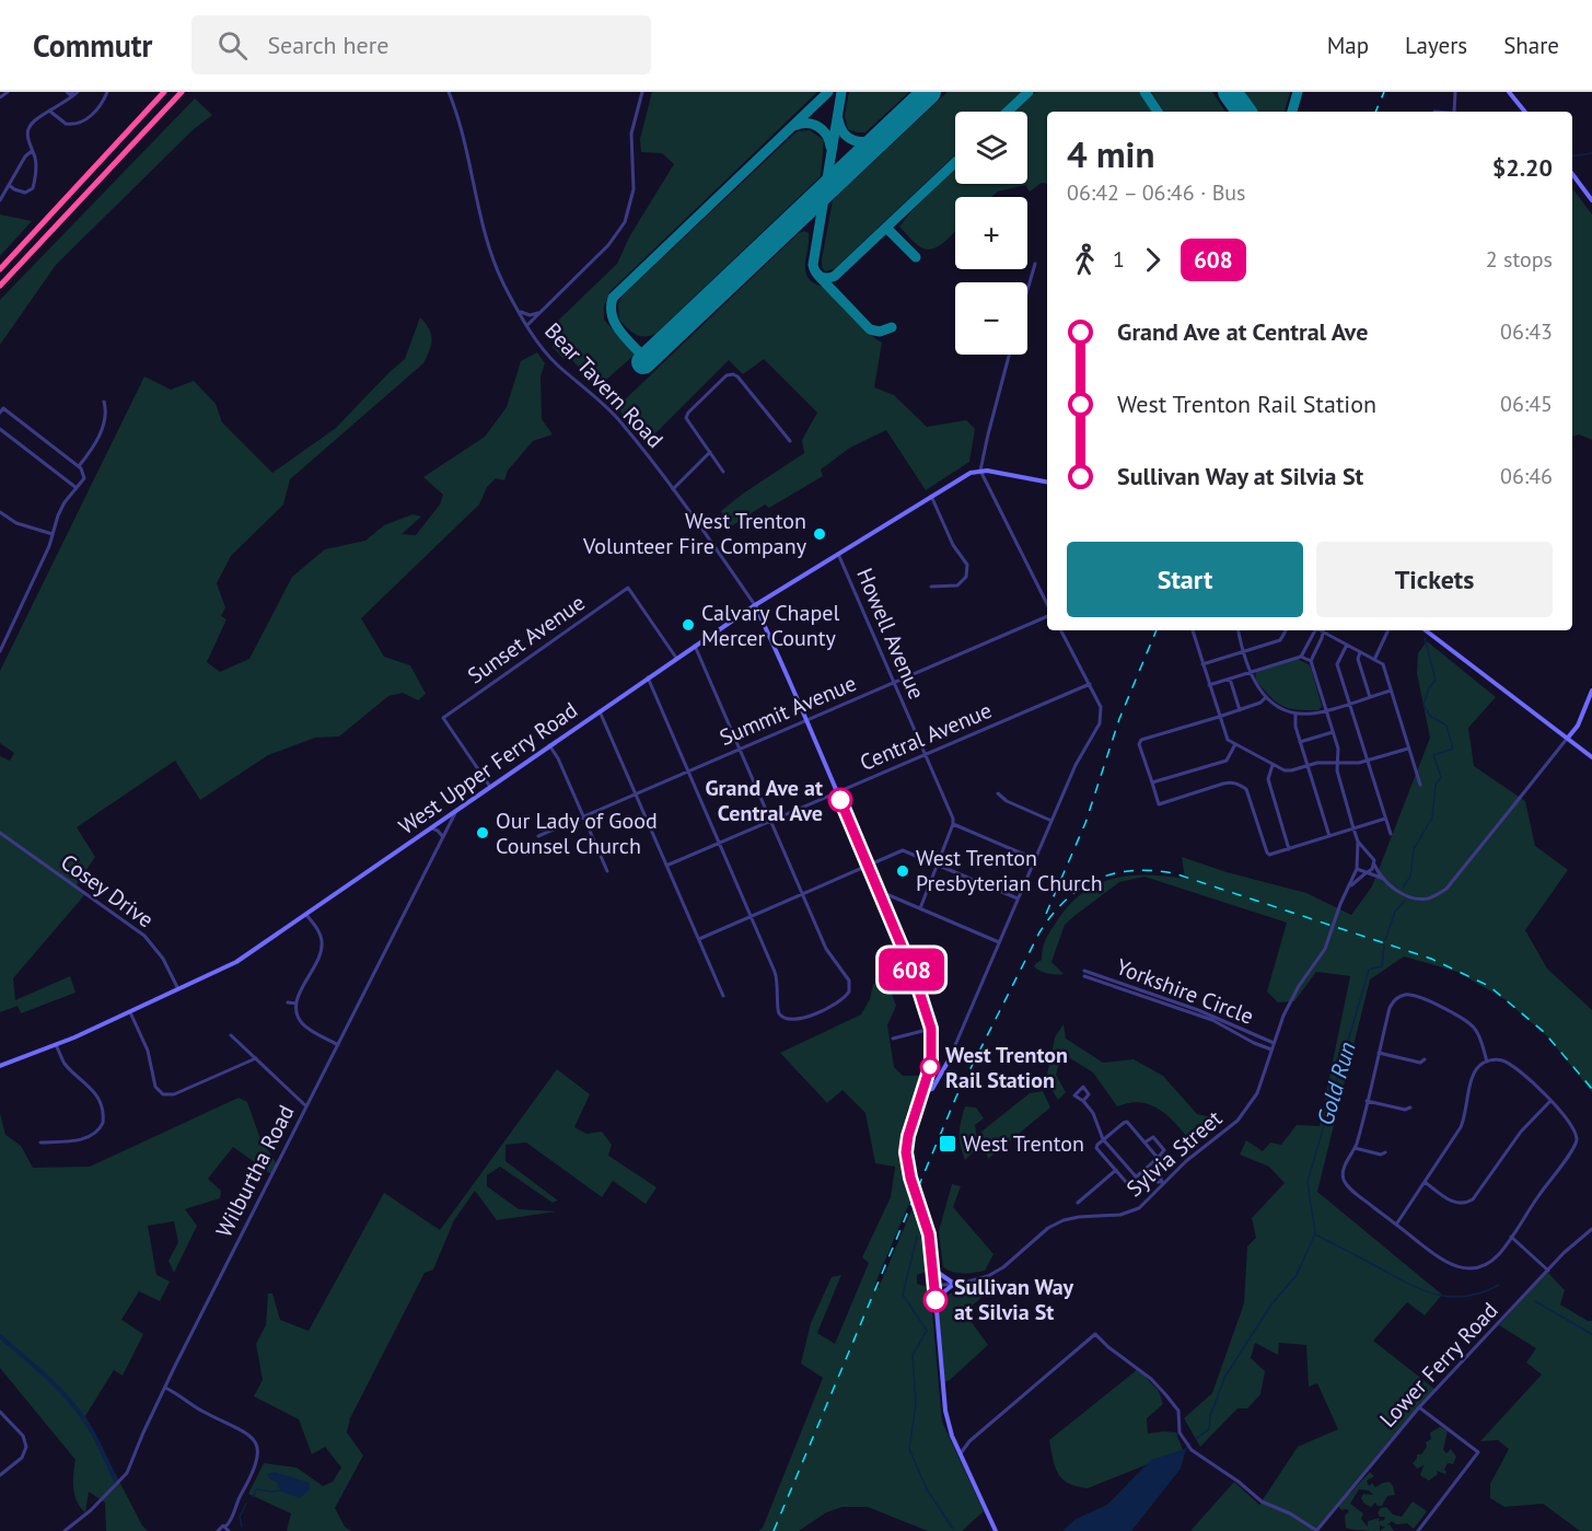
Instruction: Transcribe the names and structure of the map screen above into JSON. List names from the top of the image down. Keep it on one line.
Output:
{"streets":{"main road":["West Upper Ferry Road"],"street":["Bear Tavern Road","Howell Avenue","Sunset Avenue","Summit Avenue","Central Avenue","Cosey Drive","Yorkshire Circle","Sylvia Street","Wilburtha Road","Lower Ferry Road"]},"crossings":[["Bear Tavern Road","West Upper Ferry Road"],["Howell Avenue","Summit Avenue"],["Howell Avenue","Central Avenue"],["Howell Avenue","West Upper Ferry Road"],["Sunset Avenue","West Upper Ferry Road"],["West Upper Ferry Road","Cosey Drive"],["West Upper Ferry Road","Wilburtha Road"],["Yorkshire Circle","Sylvia Street"]],"water":["Gold Run"],"places":{"other":["West Trenton Volunteer Fire Company","Calvary Chapel Mercer County","Grand Ave at Central Ave","Our Lady of Good Counsel Church","West Trenton Presbyterian Church","West Trenton Rail Station","Sullivan Way at Silvia St"],"transit":["West Trenton"]},"lines":["bus line 608"],"page":{"header":"Commutr","search":"Search here","nav":["Map","Layers","Share"],"on_map":"608","map_buttons":["+","−"],"heading":["4 min","06:42 – 06:46 · Bus","$2.20"],"legs":["1","608","2 stops"],"list":[{"name":"Grand Ave at Central Ave","value":"06:43"},{"name":"West Trenton Rail Station","value":"06:45"},{"name":"Sullivan Way at Silvia St","value":"06:46"}],"buttons":["Start","Tickets"]}}
